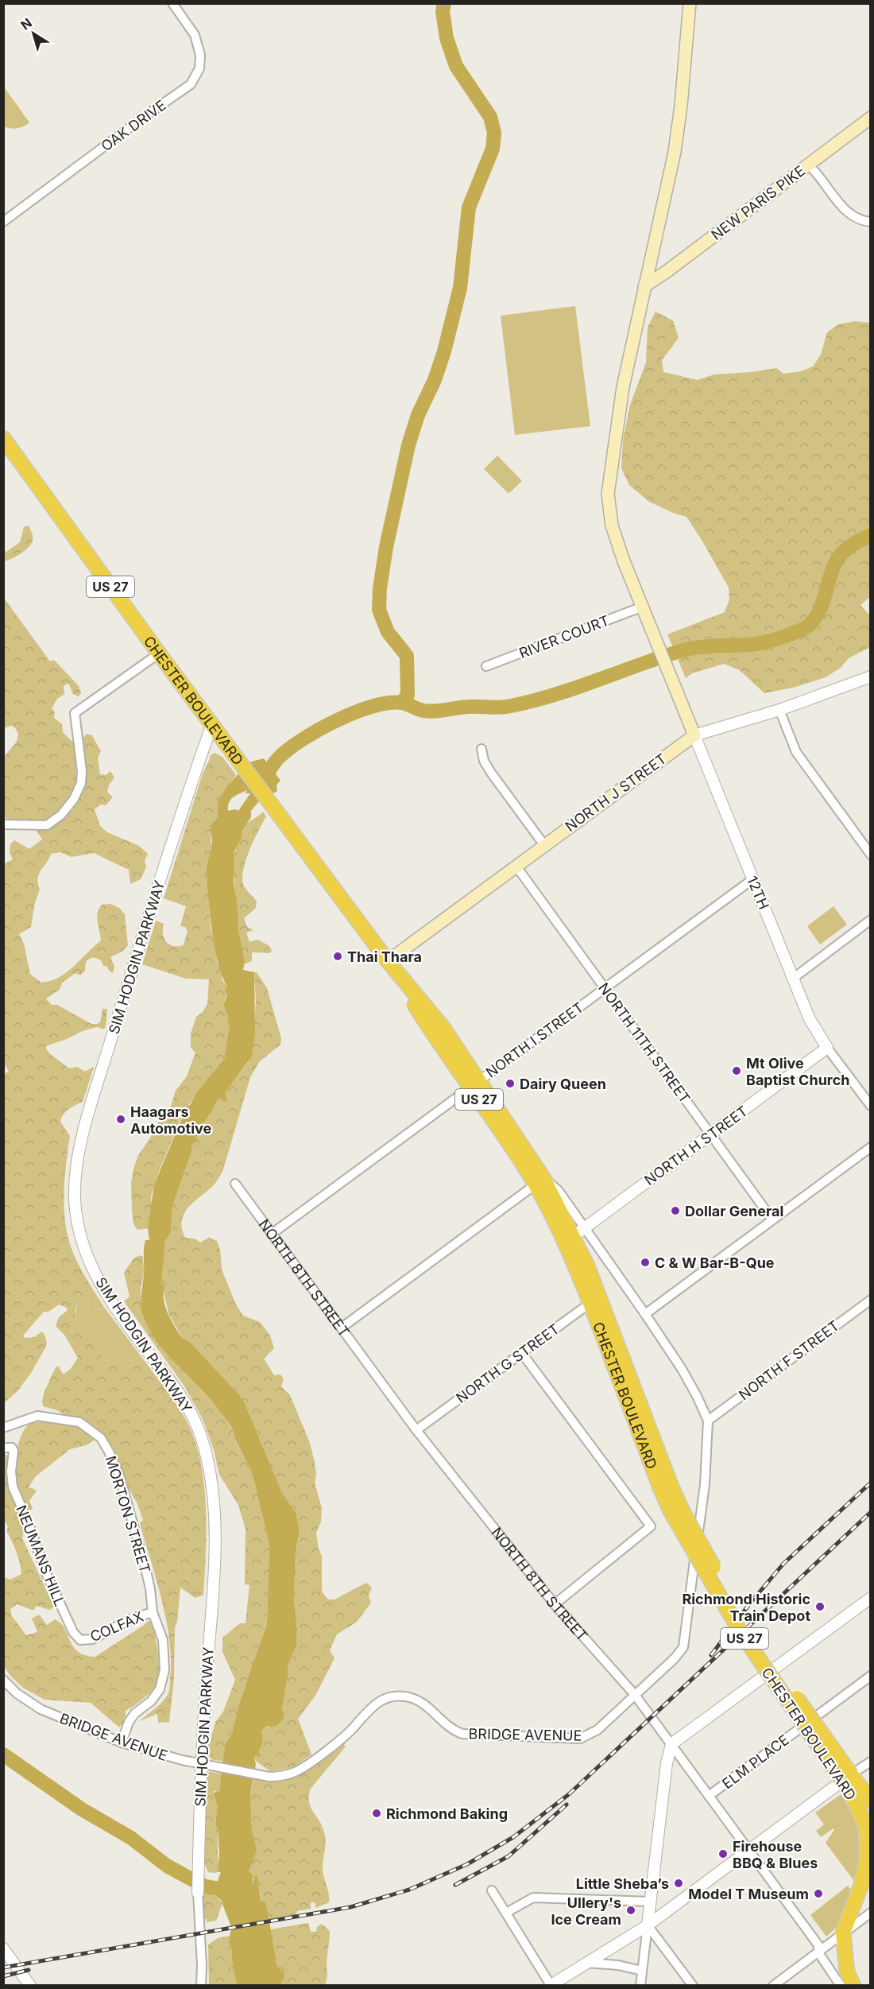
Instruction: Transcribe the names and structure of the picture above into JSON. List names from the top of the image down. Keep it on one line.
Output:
{"streets":{"highway":["US 27","CHESTER BOULEVARD"],"main road":["NEW PARIS PIKE","NORTH J STREET"],"street":["OAK DRIVE","RIVER COURT","12TH","SIM HODGIN PARKWAY","NORTH I STREET","NORTH 11TH STREET","NORTH H STREET","NORTH 8TH STREET","NORTH F STREET","NORTH G STREET","MORTON STREET","NEUMANS HILL","COLFAX","BRIDGE AVENUE","ELM PLACE"]},"crossings":[["US 27","CHESTER BOULEVARD"],["CHESTER BOULEVARD","NORTH J STREET"],["CHESTER BOULEVARD","SIM HODGIN PARKWAY"],["CHESTER BOULEVARD","NORTH I STREET"],["CHESTER BOULEVARD","NORTH H STREET"],["CHESTER BOULEVARD","NORTH F STREET"],["CHESTER BOULEVARD","NORTH G STREET"],["CHESTER BOULEVARD","BRIDGE AVENUE"],["NORTH J STREET","12TH"],["NORTH J STREET","NORTH 11TH STREET"],["12TH","NORTH I STREET"],["12TH","NORTH H STREET"],["SIM HODGIN PARKWAY","BRIDGE AVENUE"],["NORTH I STREET","NORTH 11TH STREET"],["NORTH I STREET","NORTH 8TH STREET"],["NORTH 11TH STREET","NORTH H STREET"],["NORTH 8TH STREET","NORTH G STREET"],["NORTH 8TH STREET","BRIDGE AVENUE"],["NORTH 8TH STREET","ELM PLACE"],["NORTH F STREET","BRIDGE AVENUE"],["MORTON STREET","COLFAX"],["MORTON STREET","BRIDGE AVENUE"],["NEUMANS HILL","COLFAX"]],"places":["Thai Thara","Mt Olive Baptist Church","Dairy Queen","Haagars Automotive","Dollar General","C & W Bar-B-Que","Richmond Historic Train Depot","Richmond Baking","Firehouse BBQ & Blues","Little Sheba’s","Model T Museum","Ullery's Ice Cream"],"north":"top left"}
